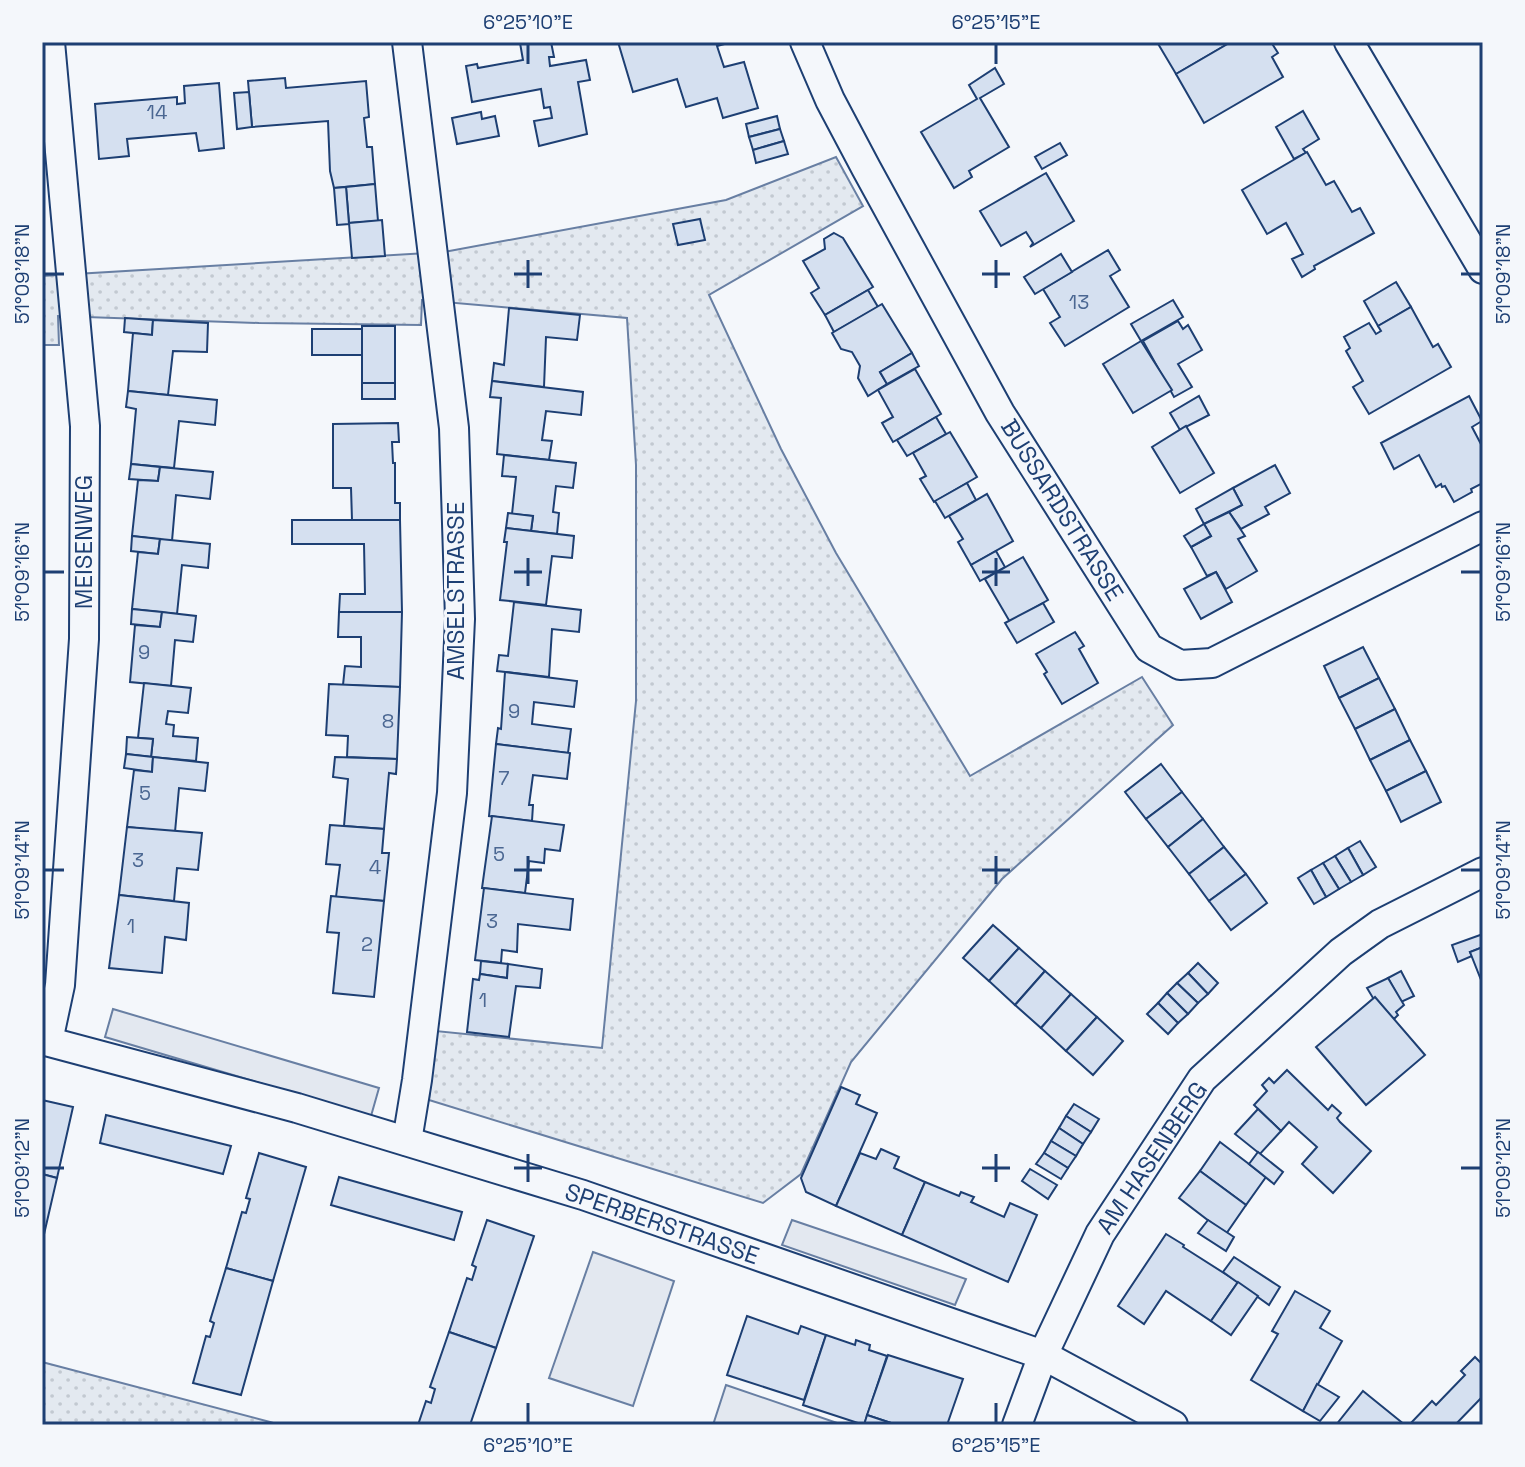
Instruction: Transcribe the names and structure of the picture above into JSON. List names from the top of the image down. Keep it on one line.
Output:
{"streets":{"street":["BUSSARDSTRASSE","MEISENWEG","AMSELSTRASSE","AM HASENBERG","SPERBERSTRASSE"]},"crossings":[["MEISENWEG","SPERBERSTRASSE"],["AMSELSTRASSE","SPERBERSTRASSE"],["AM HASENBERG","SPERBERSTRASSE"]],"house_numbers":["14","13","9","9","8","7","5","5","3","4","3","1","2","1"],"coordinates":["6°25'10\"E","6°25'15\"E","51°09'18\"N","51°09'16\"N","51°09'14\"N","51°09'12\"N"]}
